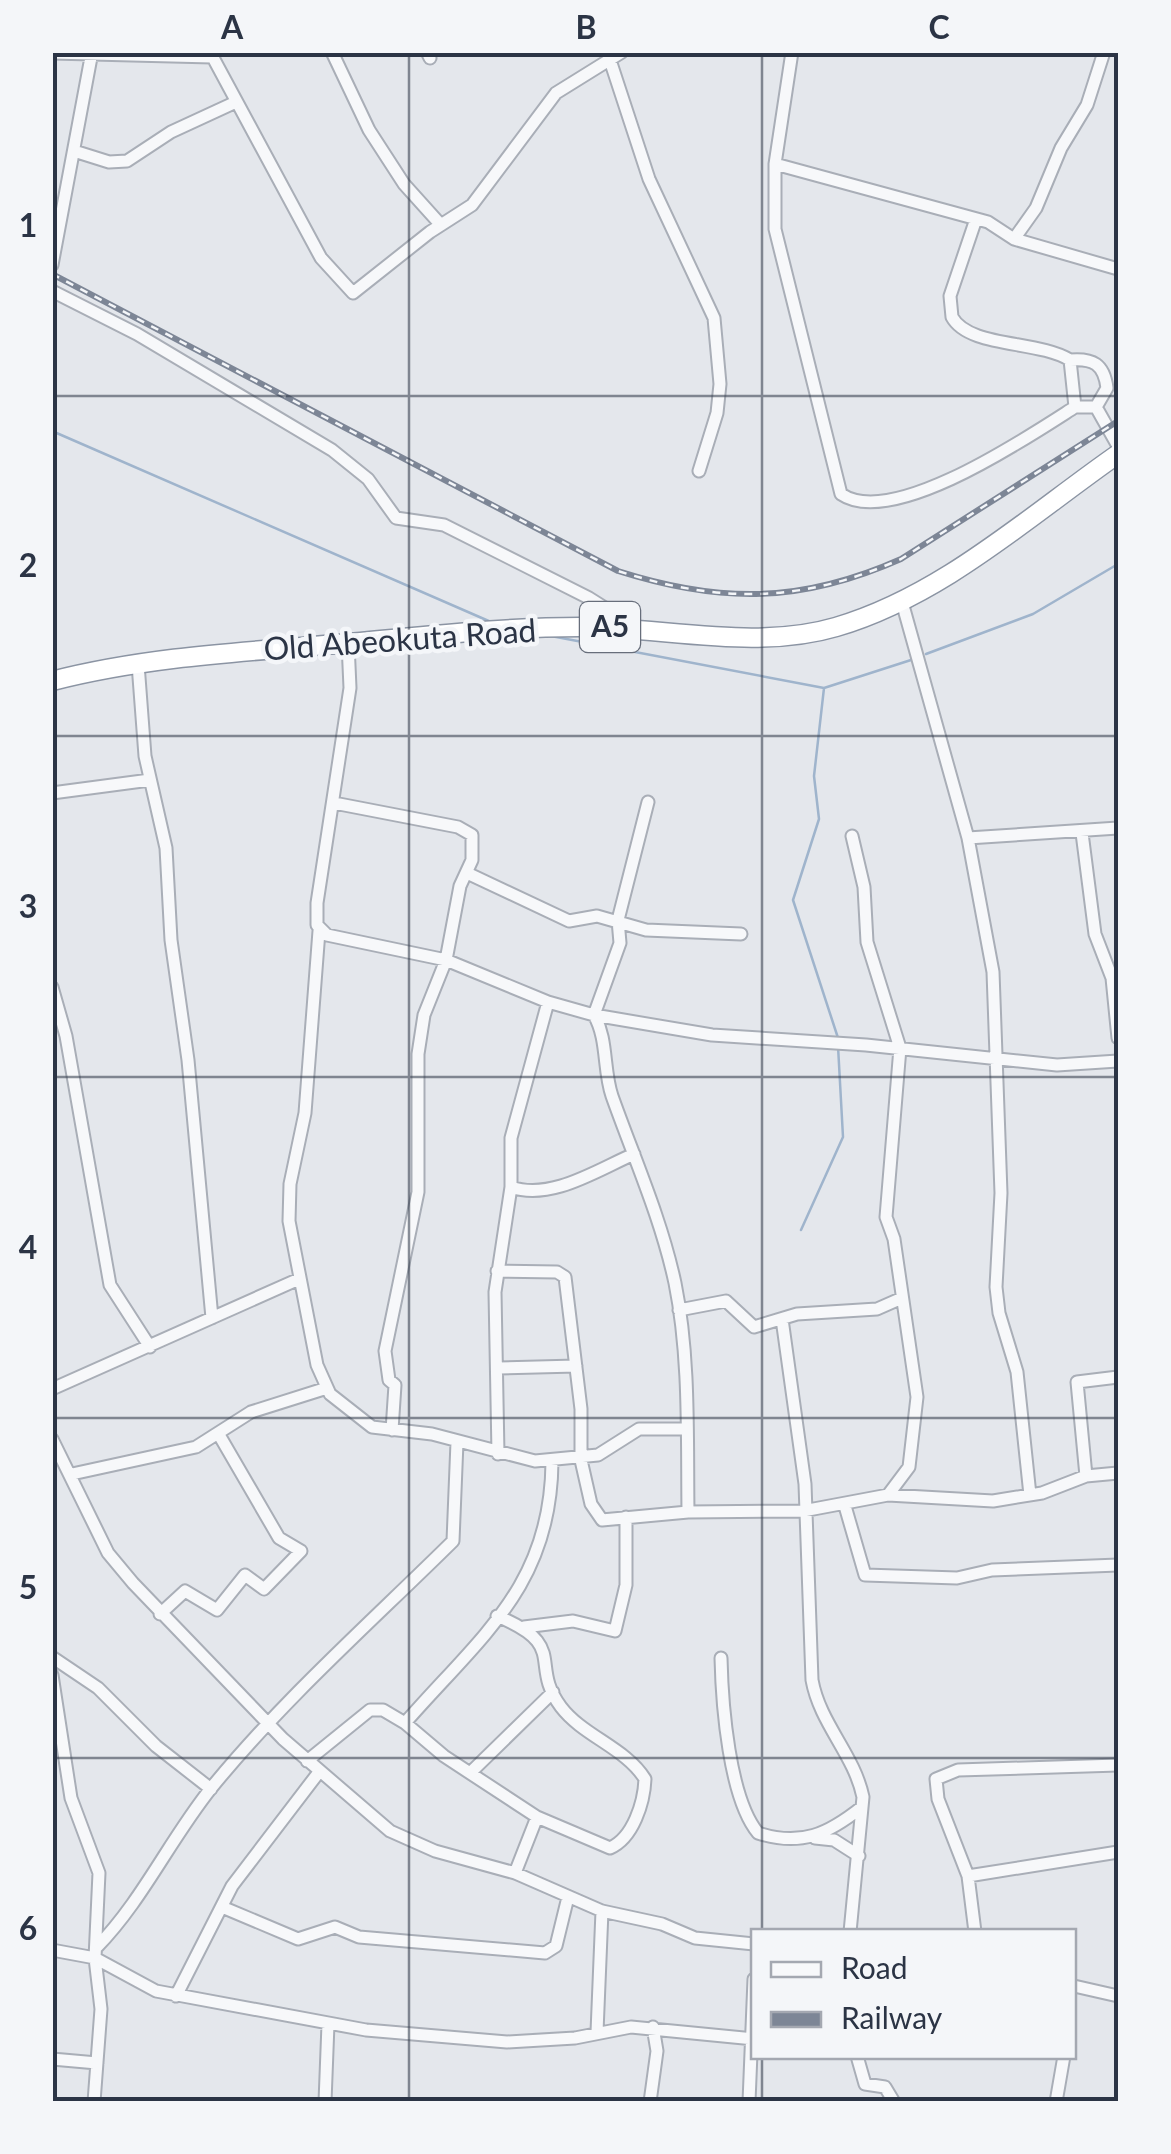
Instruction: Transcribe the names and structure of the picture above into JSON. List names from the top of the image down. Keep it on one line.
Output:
{"streets":{"highway":["A5","Old Abeokuta Road"]},"legend":["Road","Railway"],"grid":{"columns":["A","B","C"],"rows":["1","2","3","4","5","6"]}}
